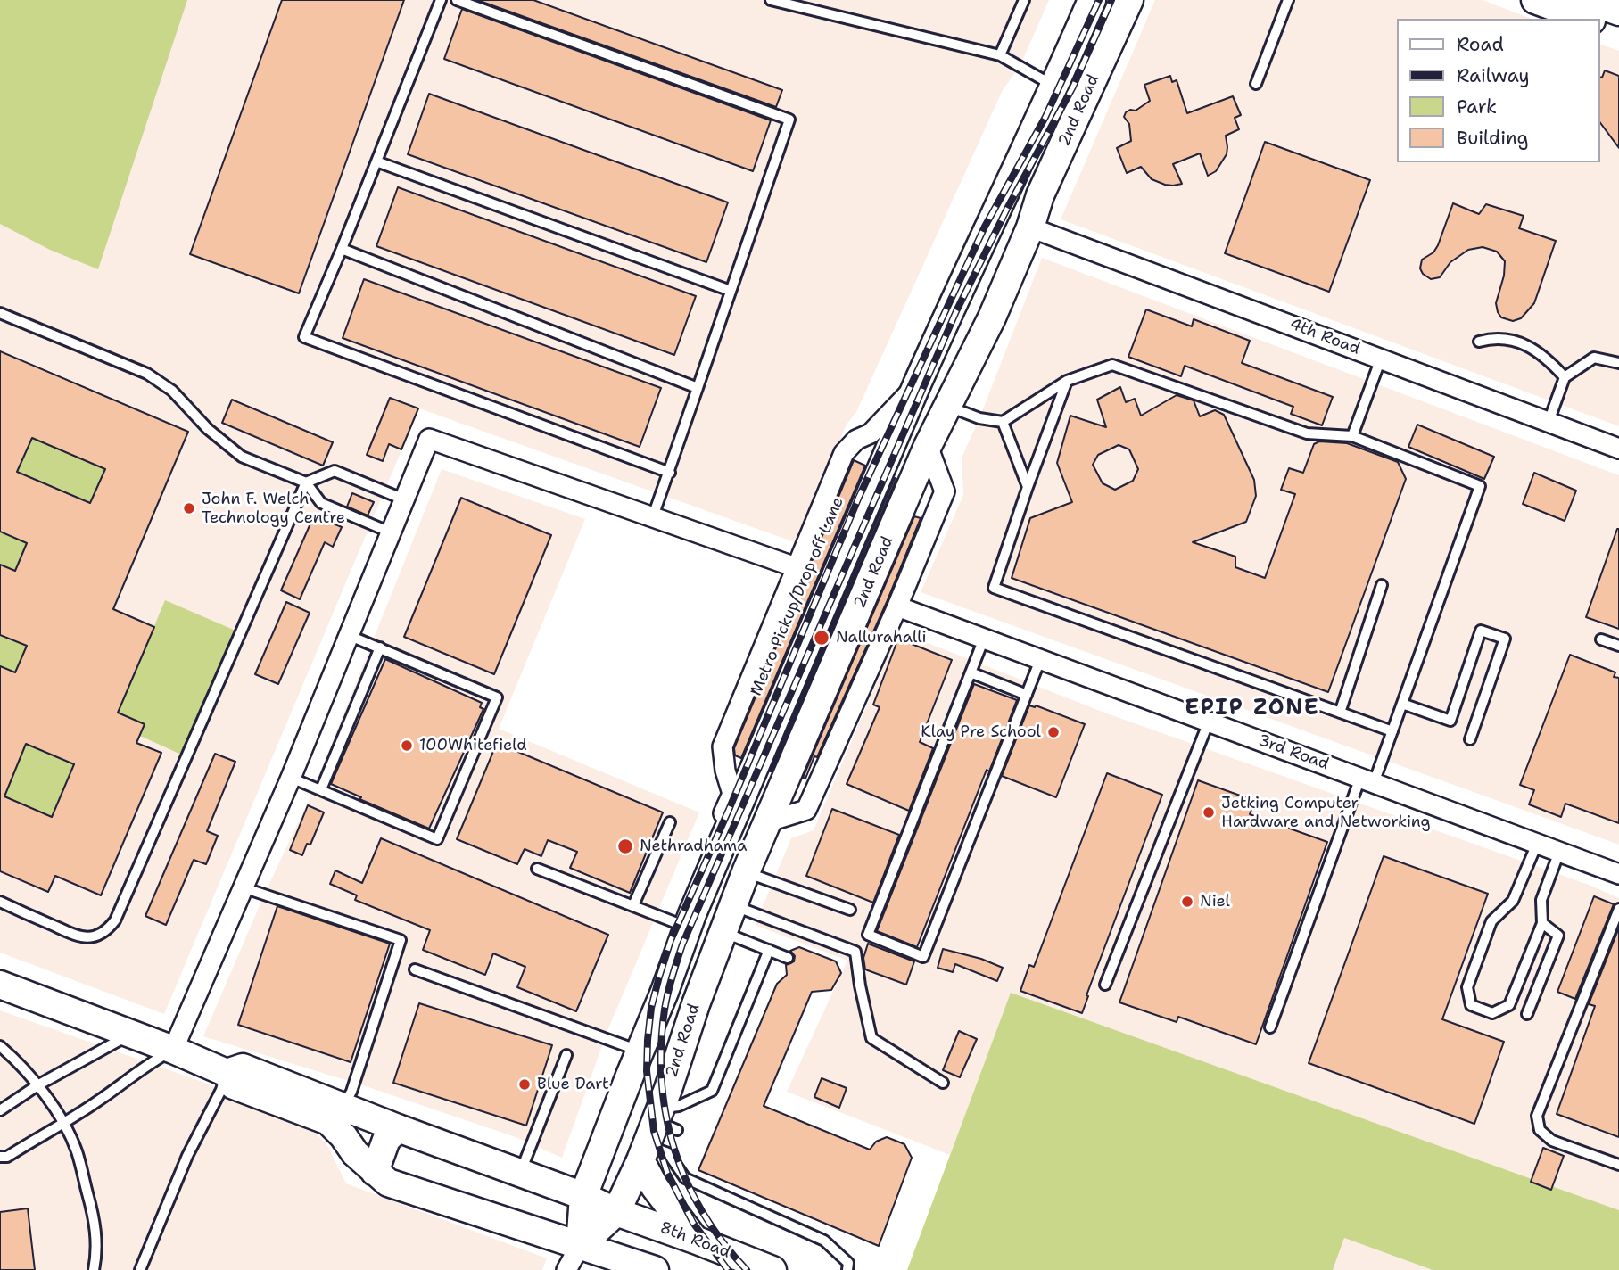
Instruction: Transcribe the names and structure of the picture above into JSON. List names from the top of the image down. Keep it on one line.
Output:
{"streets":{"main road":["2nd Road","8th Road"],"street":["4th Road","3rd Road"],"lane":["Metro Pickup/Drop off Lane"]},"crossings":[["2nd Road","4th Road"],["2nd Road","8th Road"]],"districts":["EPIP ZONE"],"places":["John F. Welch Technology Centre","Nallurahalli","Klay Pre School","100Whitefield","Jetking Computer Hardware and Networking","Nethradhama","Niel","Blue Dart"],"legend":["Road","Railway","Park","Building"]}
